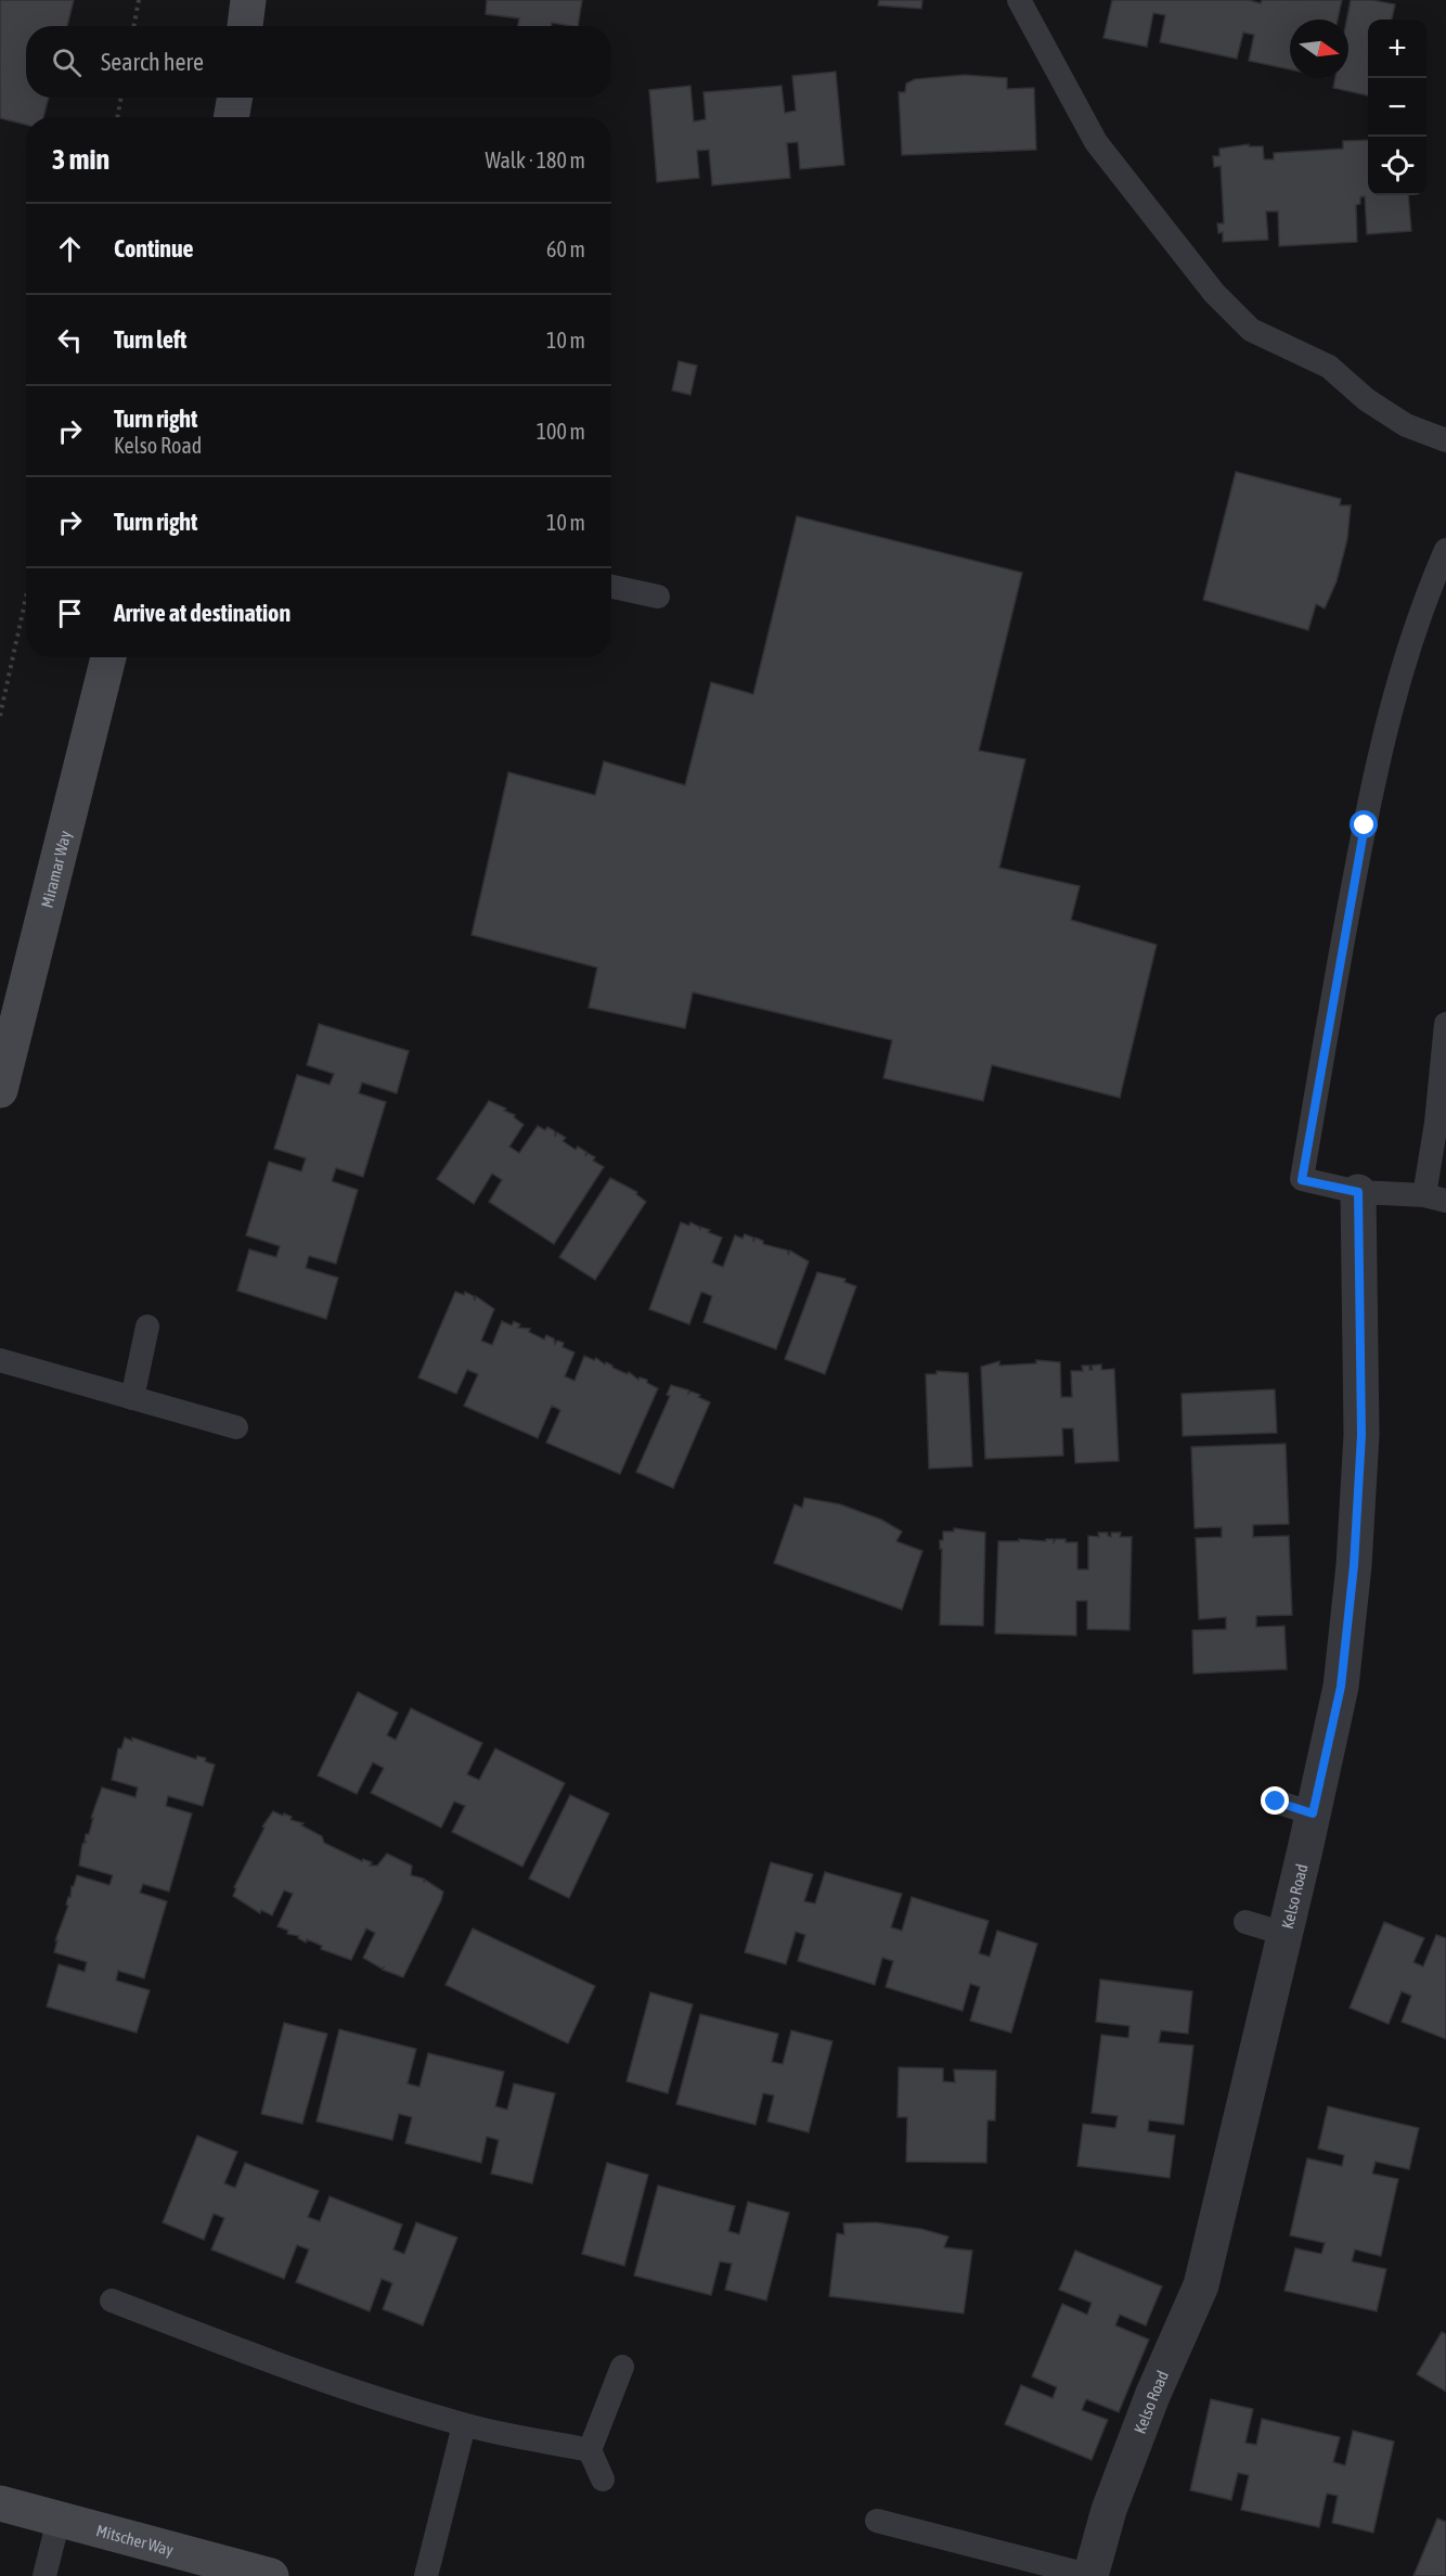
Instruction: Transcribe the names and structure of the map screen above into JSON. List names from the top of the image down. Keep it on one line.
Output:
{"streets":{"street":["Miramar Way","Kelso Road","Mitscher Way"]},"north":"right","page":{"map_buttons":["+","−"],"search":"Search here","heading":["3 min","Walk · 180 m"],"list":[["Continue","60 m"],["Turn left","10 m"],["Turn right","Kelso Road","100 m"],["Turn right","10 m"],"Arrive at destination"]}}
